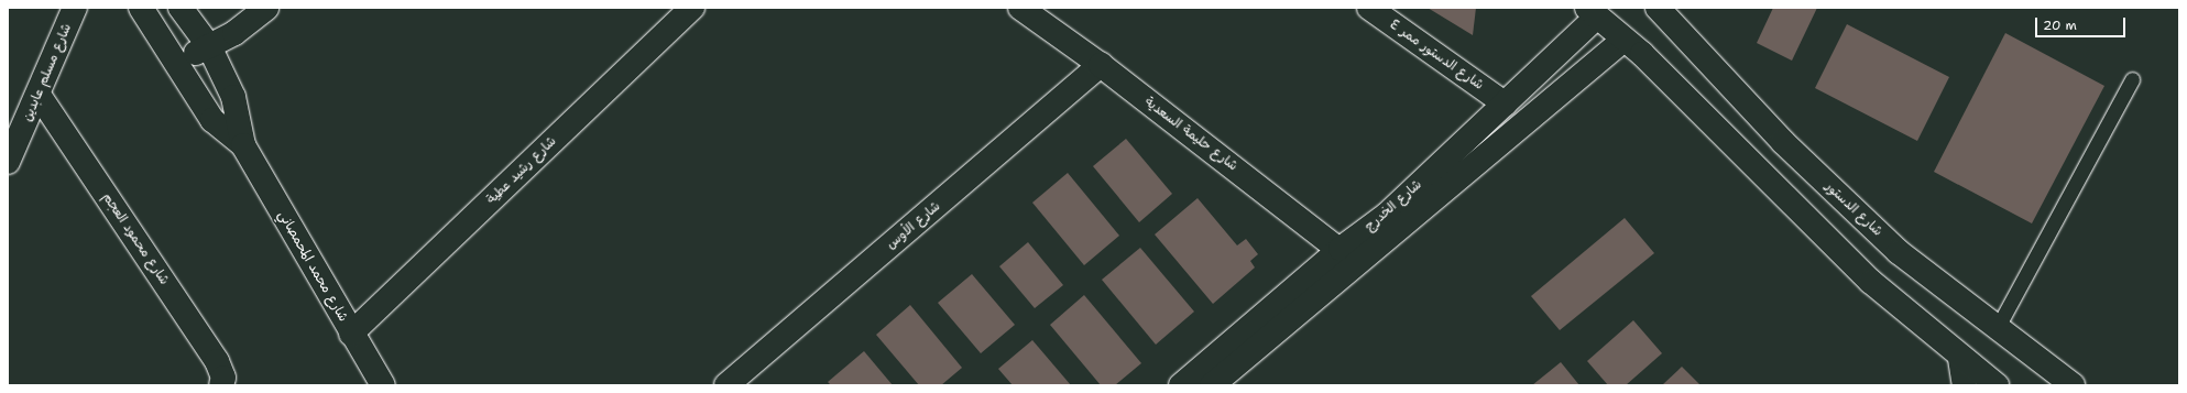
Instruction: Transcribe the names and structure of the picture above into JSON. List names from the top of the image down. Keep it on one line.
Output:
{"streets":{"street":["شارع الدستور ممر ٤","شارع مسلم عابدين","شارع حليمة السعدية","شارع رشيد عطية","شارع الخدرج","شارع الدستور","شارع الأوس","شارع محمود العجم","شارع محمد المحمصاني"]},"crossings":[["شارع الدستور ممر ٤","شارع الخدرج"],["شارع مسلم عابدين","شارع محمود العجم"],["شارع حليمة السعدية","شارع الخدرج"],["شارع حليمة السعدية","شارع الأوس"],["شارع رشيد عطية","شارع محمد المحمصاني"]],"scale_bar":"20 m"}
